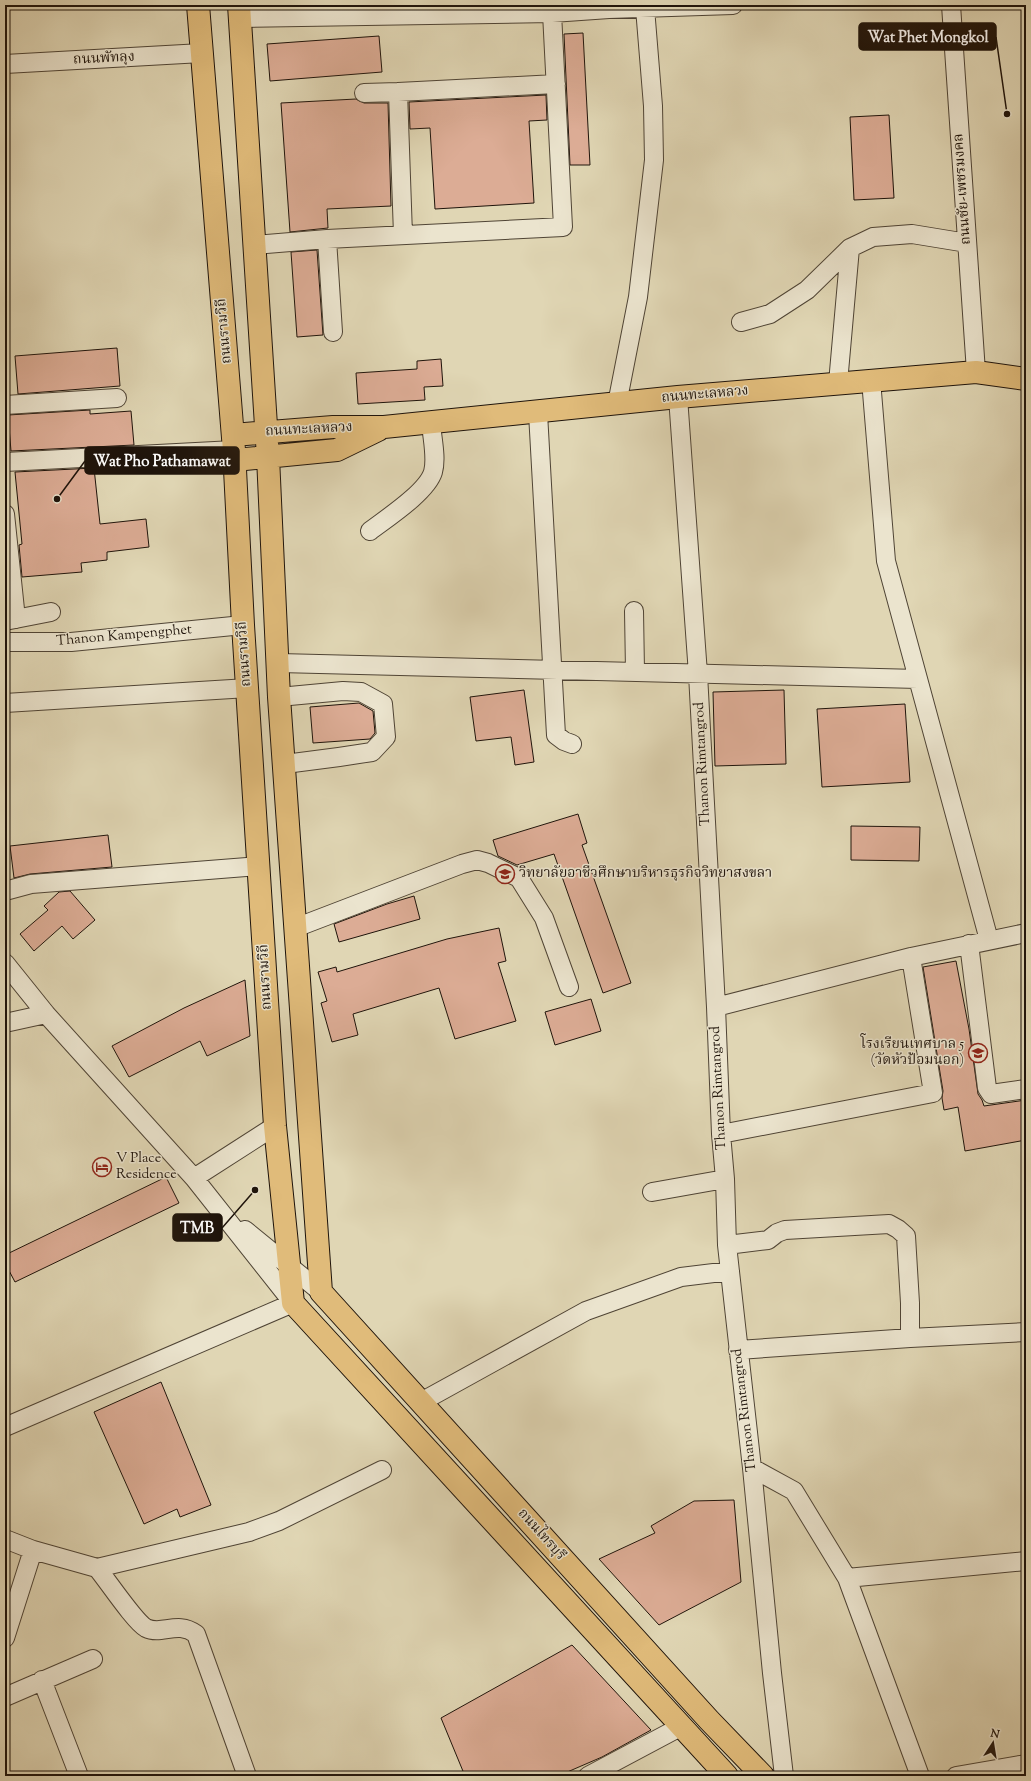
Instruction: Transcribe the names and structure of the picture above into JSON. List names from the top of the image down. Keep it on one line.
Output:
{"streets":{"main road":["ถนนรามวิถี","ถนนทะเลหลวง","ถนนไทรบุรี"],"street":["ถนนพัทลุง","ถนนชัย-เพชรมงคล","Thanon Kampengphet","Thanon Rimtangrod"]},"crossings":[["ถนนพัทลุง","ถนนรามวิถี"],["ถนนชัย-เพชรมงคล","ถนนทะเลหลวง"],["ถนนรามวิถี","ถนนทะเลหลวง"],["ถนนรามวิถี","Thanon Kampengphet"],["ถนนรามวิถี","ถนนไทรบุรี"],["ถนนทะเลหลวง","Thanon Rimtangrod"]],"places":{"other":["Wat Phet Mongkol","Wat Pho Pathamawat","TMB"],"school or university":["วิทยาลัยอาชีวศึกษาบริหารธุรกิจวิทยาสงขลา","โรงเรียนเทศบาล 5 (วัดหัวป้อมนอก)"],"hotel":["V Place Residence"]},"north":"top"}
